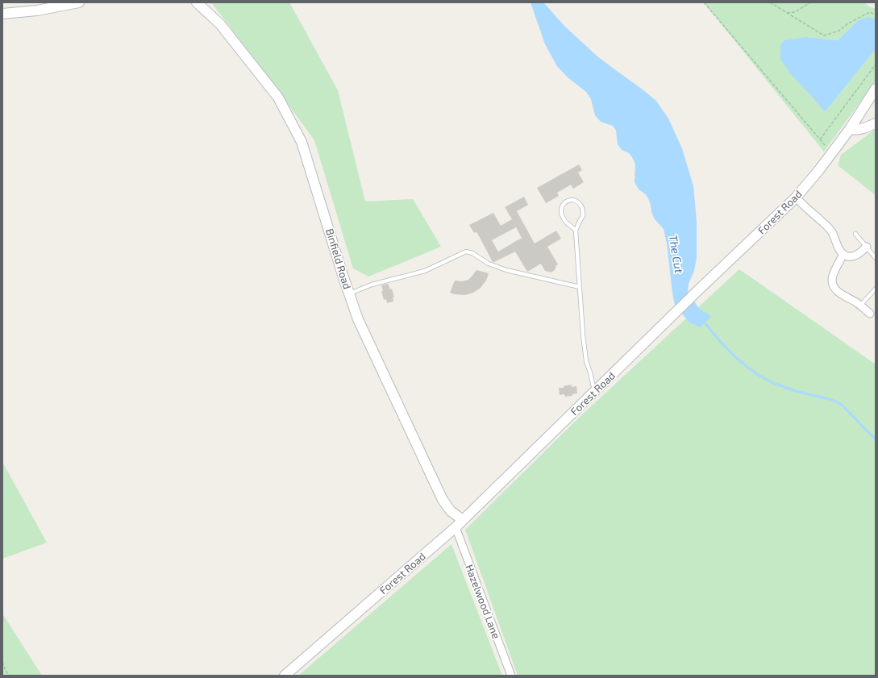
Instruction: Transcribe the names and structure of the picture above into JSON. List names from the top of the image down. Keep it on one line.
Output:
{"streets":{"main road":["Forest Road","Binfield Road"],"street":["Hazelwood Lane"]},"crossings":[["Forest Road","Binfield Road"],["Forest Road","Hazelwood Lane"]],"water":["The Cut"]}
